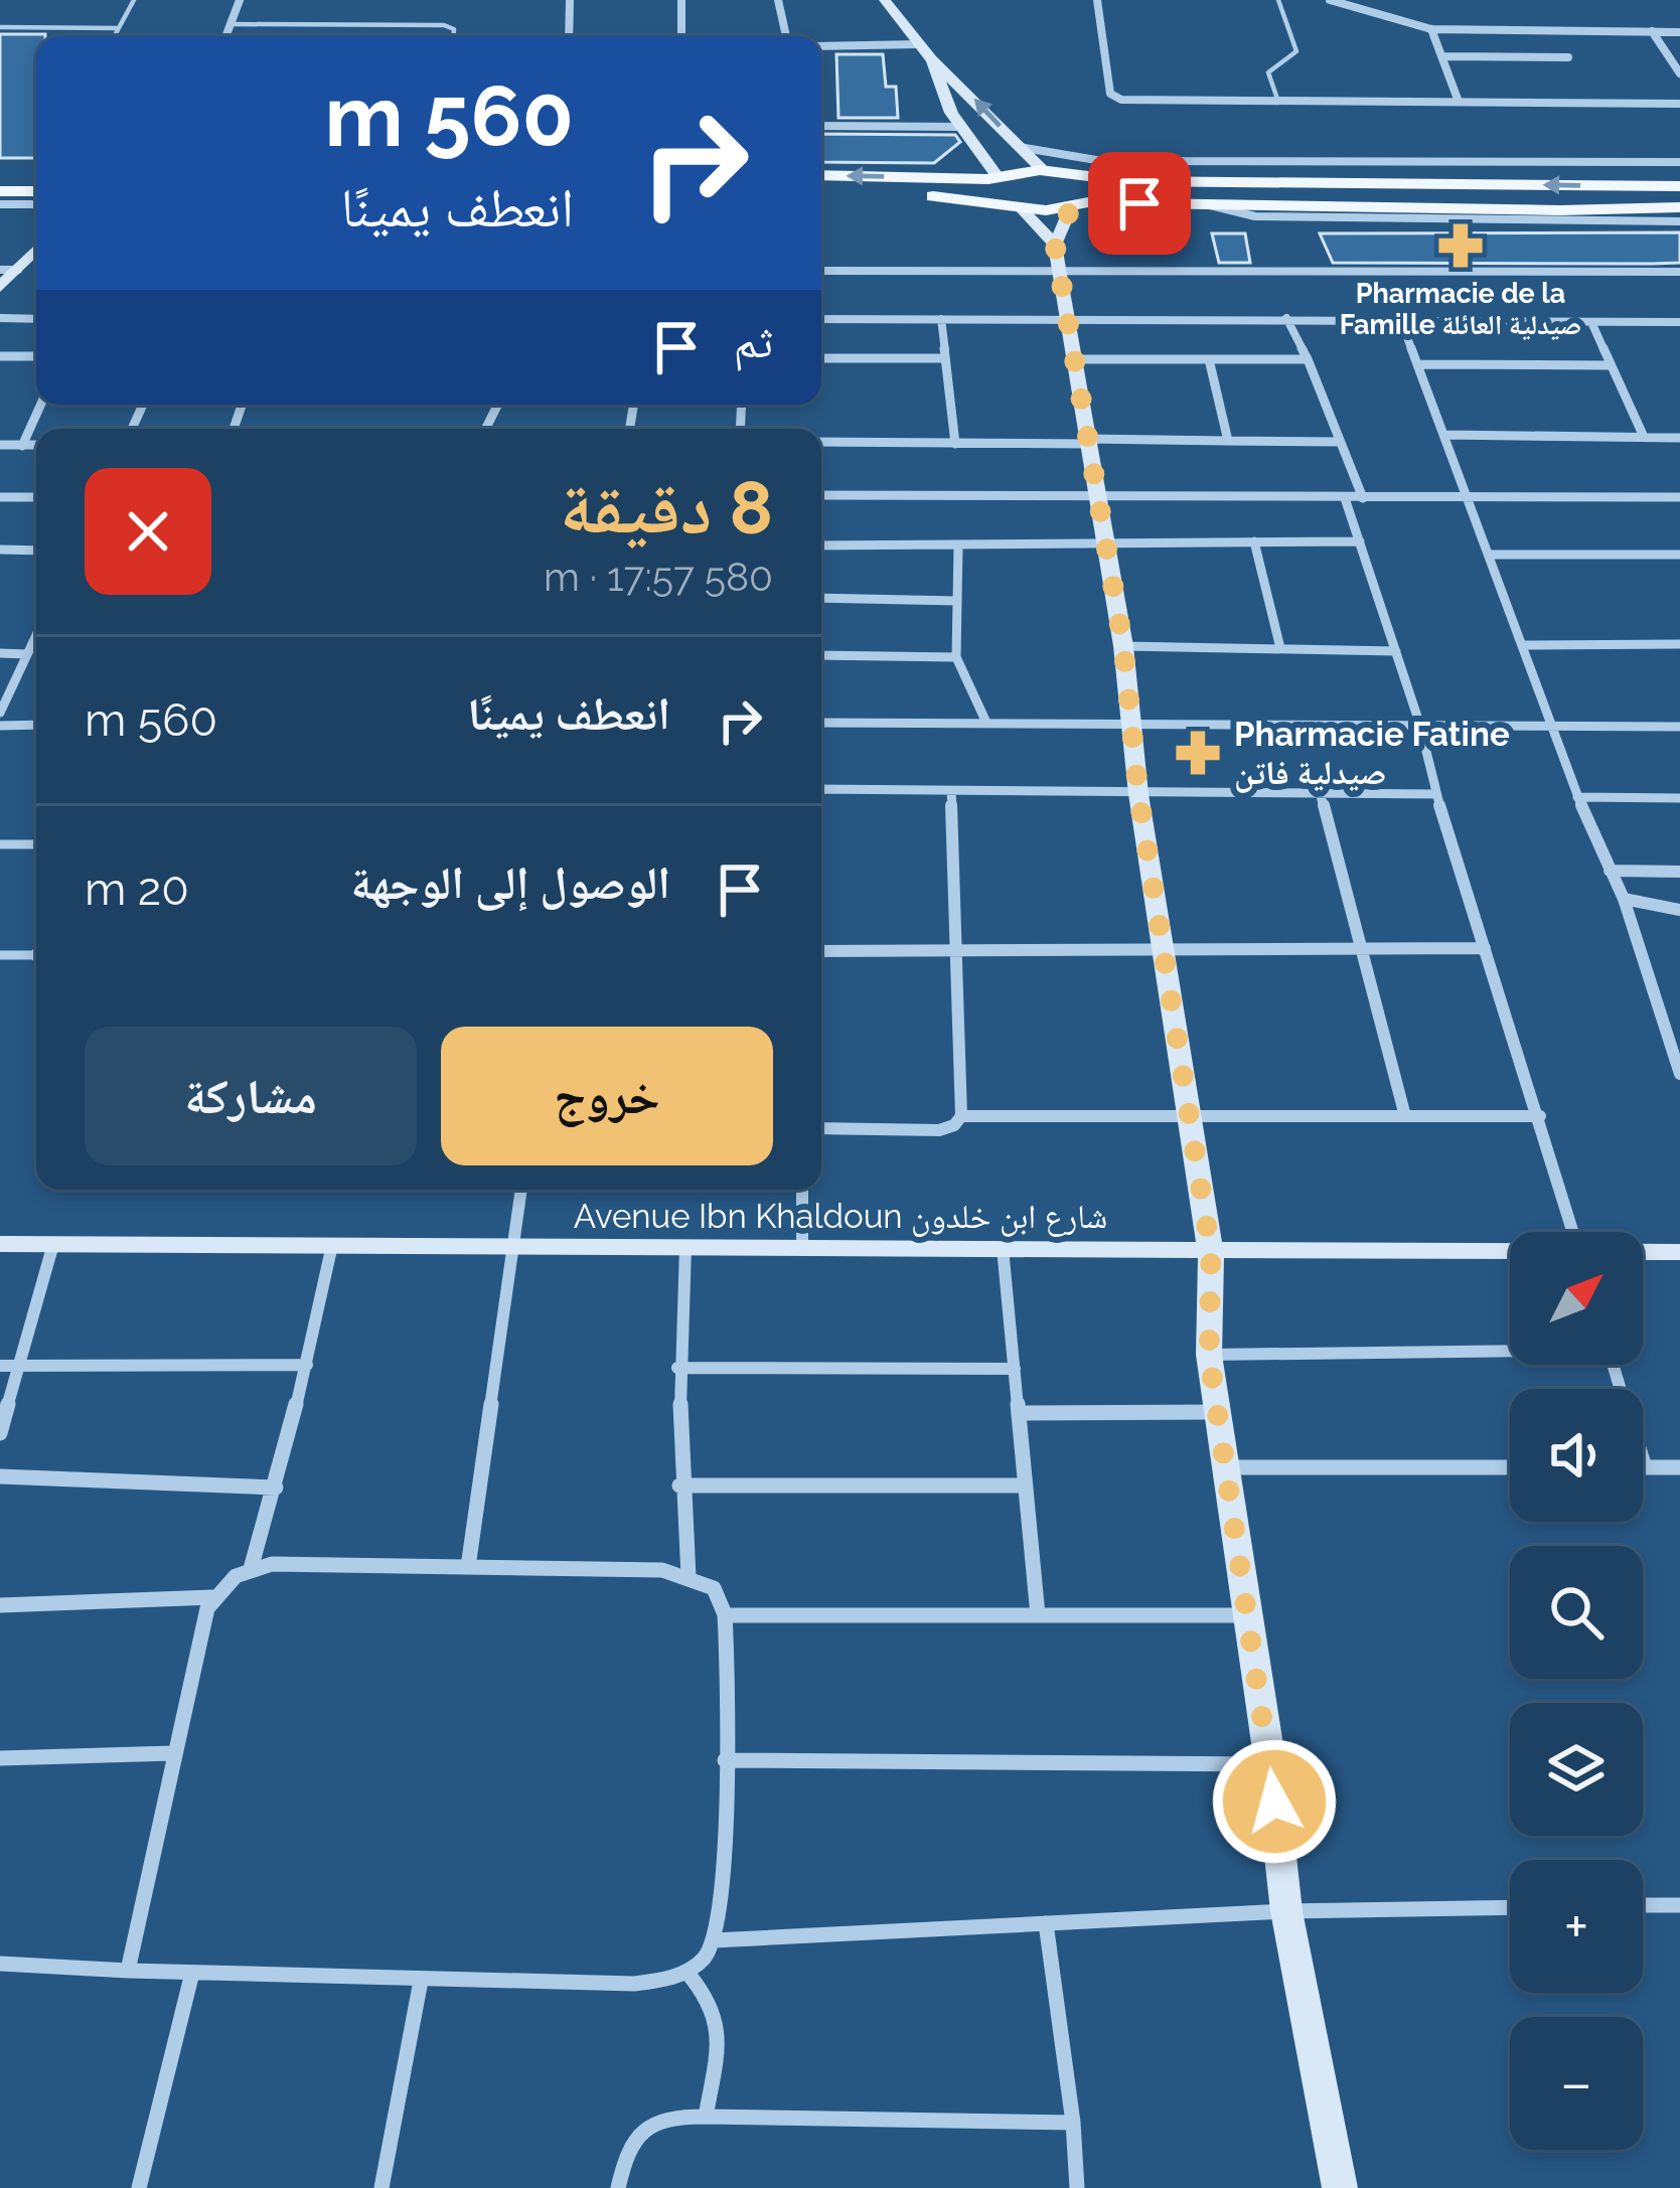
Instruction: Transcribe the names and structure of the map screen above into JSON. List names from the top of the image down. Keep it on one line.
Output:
{"streets":{"street":["Avenue Ibn Khaldoun شارع ابن خلدون"]},"places":{"pharmacy":["Pharmacie de la Famille صيدلية العائلة","Pharmacie Fatine صيدلية فاتن"]},"north":"top right","page":{"turn":["560 m","انعطف يمينًا"],"then":"ثم","heading":["8 دقيقة","580 m · 17:57"],"list":[{"name":"انعطف يمينًا","value":"560 m"},{"name":"الوصول إلى الوجهة","value":"20 m"}],"buttons":["خروج","مشاركة"],"map_buttons":["+","−"]}}
